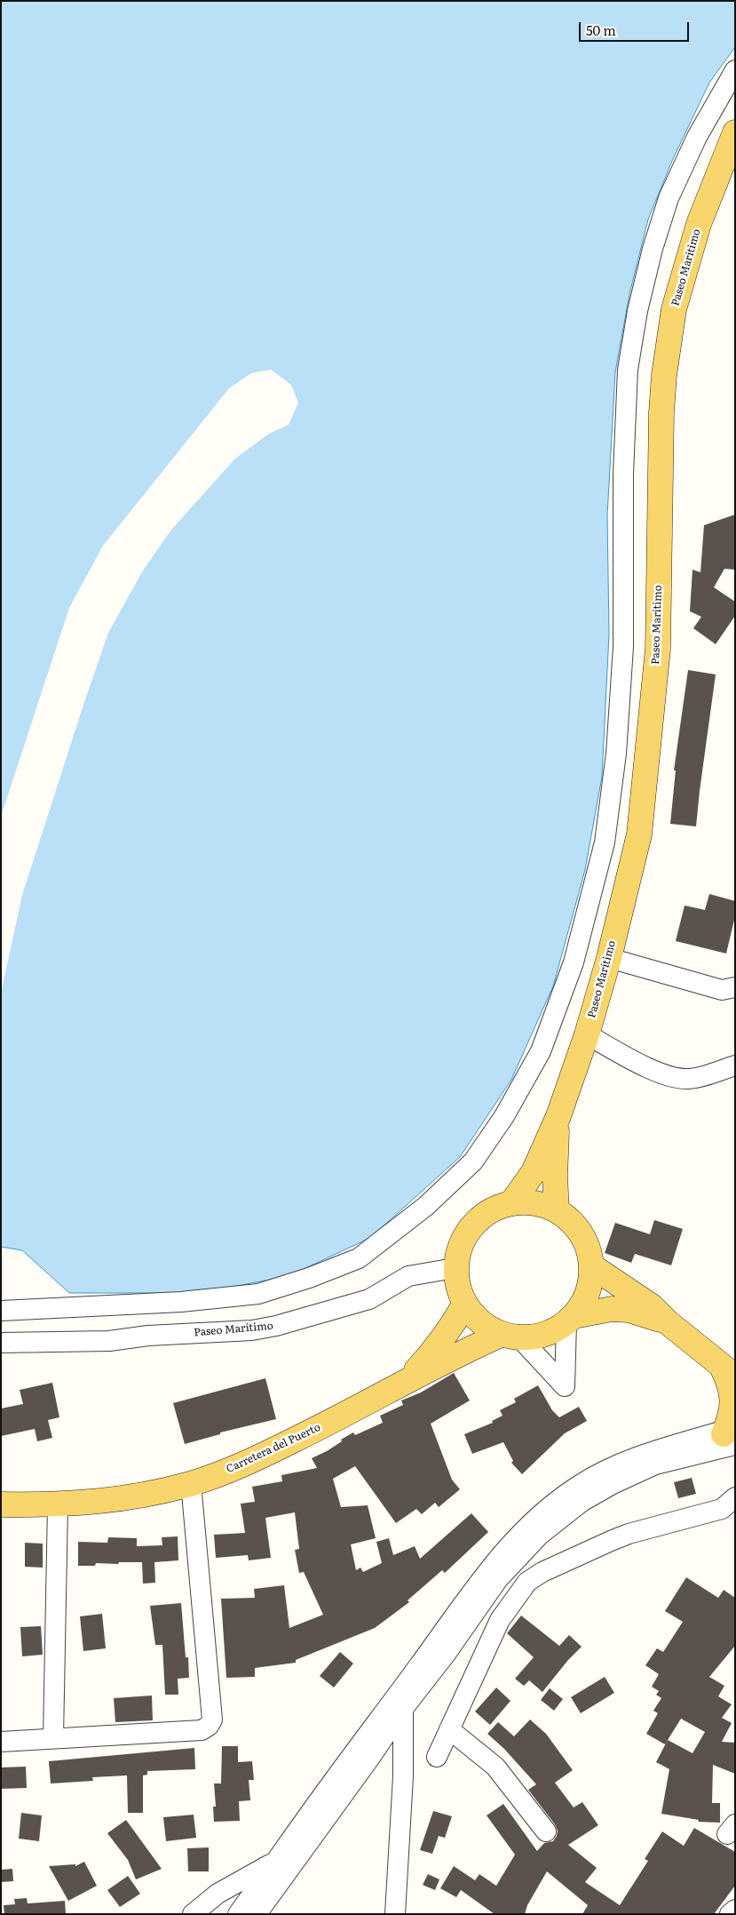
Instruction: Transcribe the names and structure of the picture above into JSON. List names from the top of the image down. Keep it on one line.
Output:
{"streets":{"main road":["Paseo Marítimo","Carretera del Puerto"]},"crossings":[["Paseo Marítimo","Carretera del Puerto"]],"scale_bar":"50 m"}
